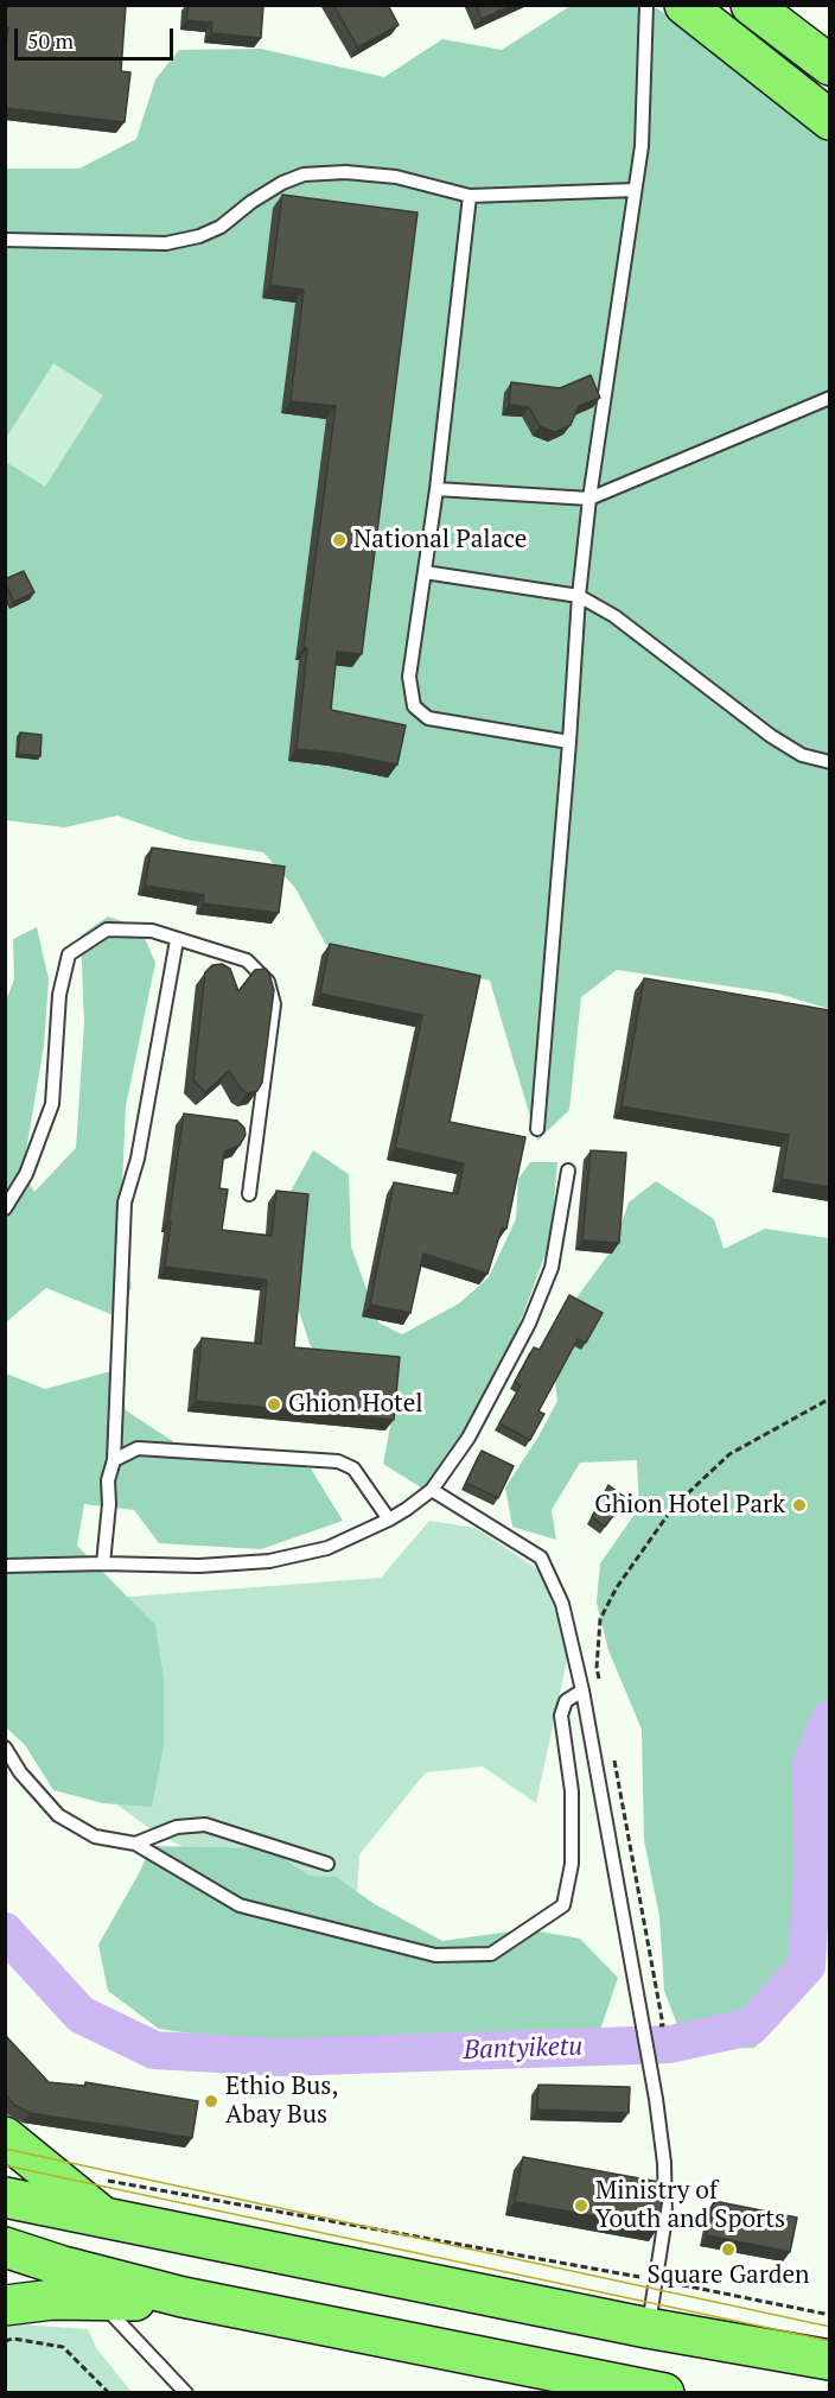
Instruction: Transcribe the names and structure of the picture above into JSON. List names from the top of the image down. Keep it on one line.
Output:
{"water":["Bantyiketu"],"places":["National Palace","Ghion Hotel","Ghion Hotel Park","Ethio Bus, Abay Bus","Ministry of Youth and Sports","Square Garden"],"scale_bar":"50 m"}
